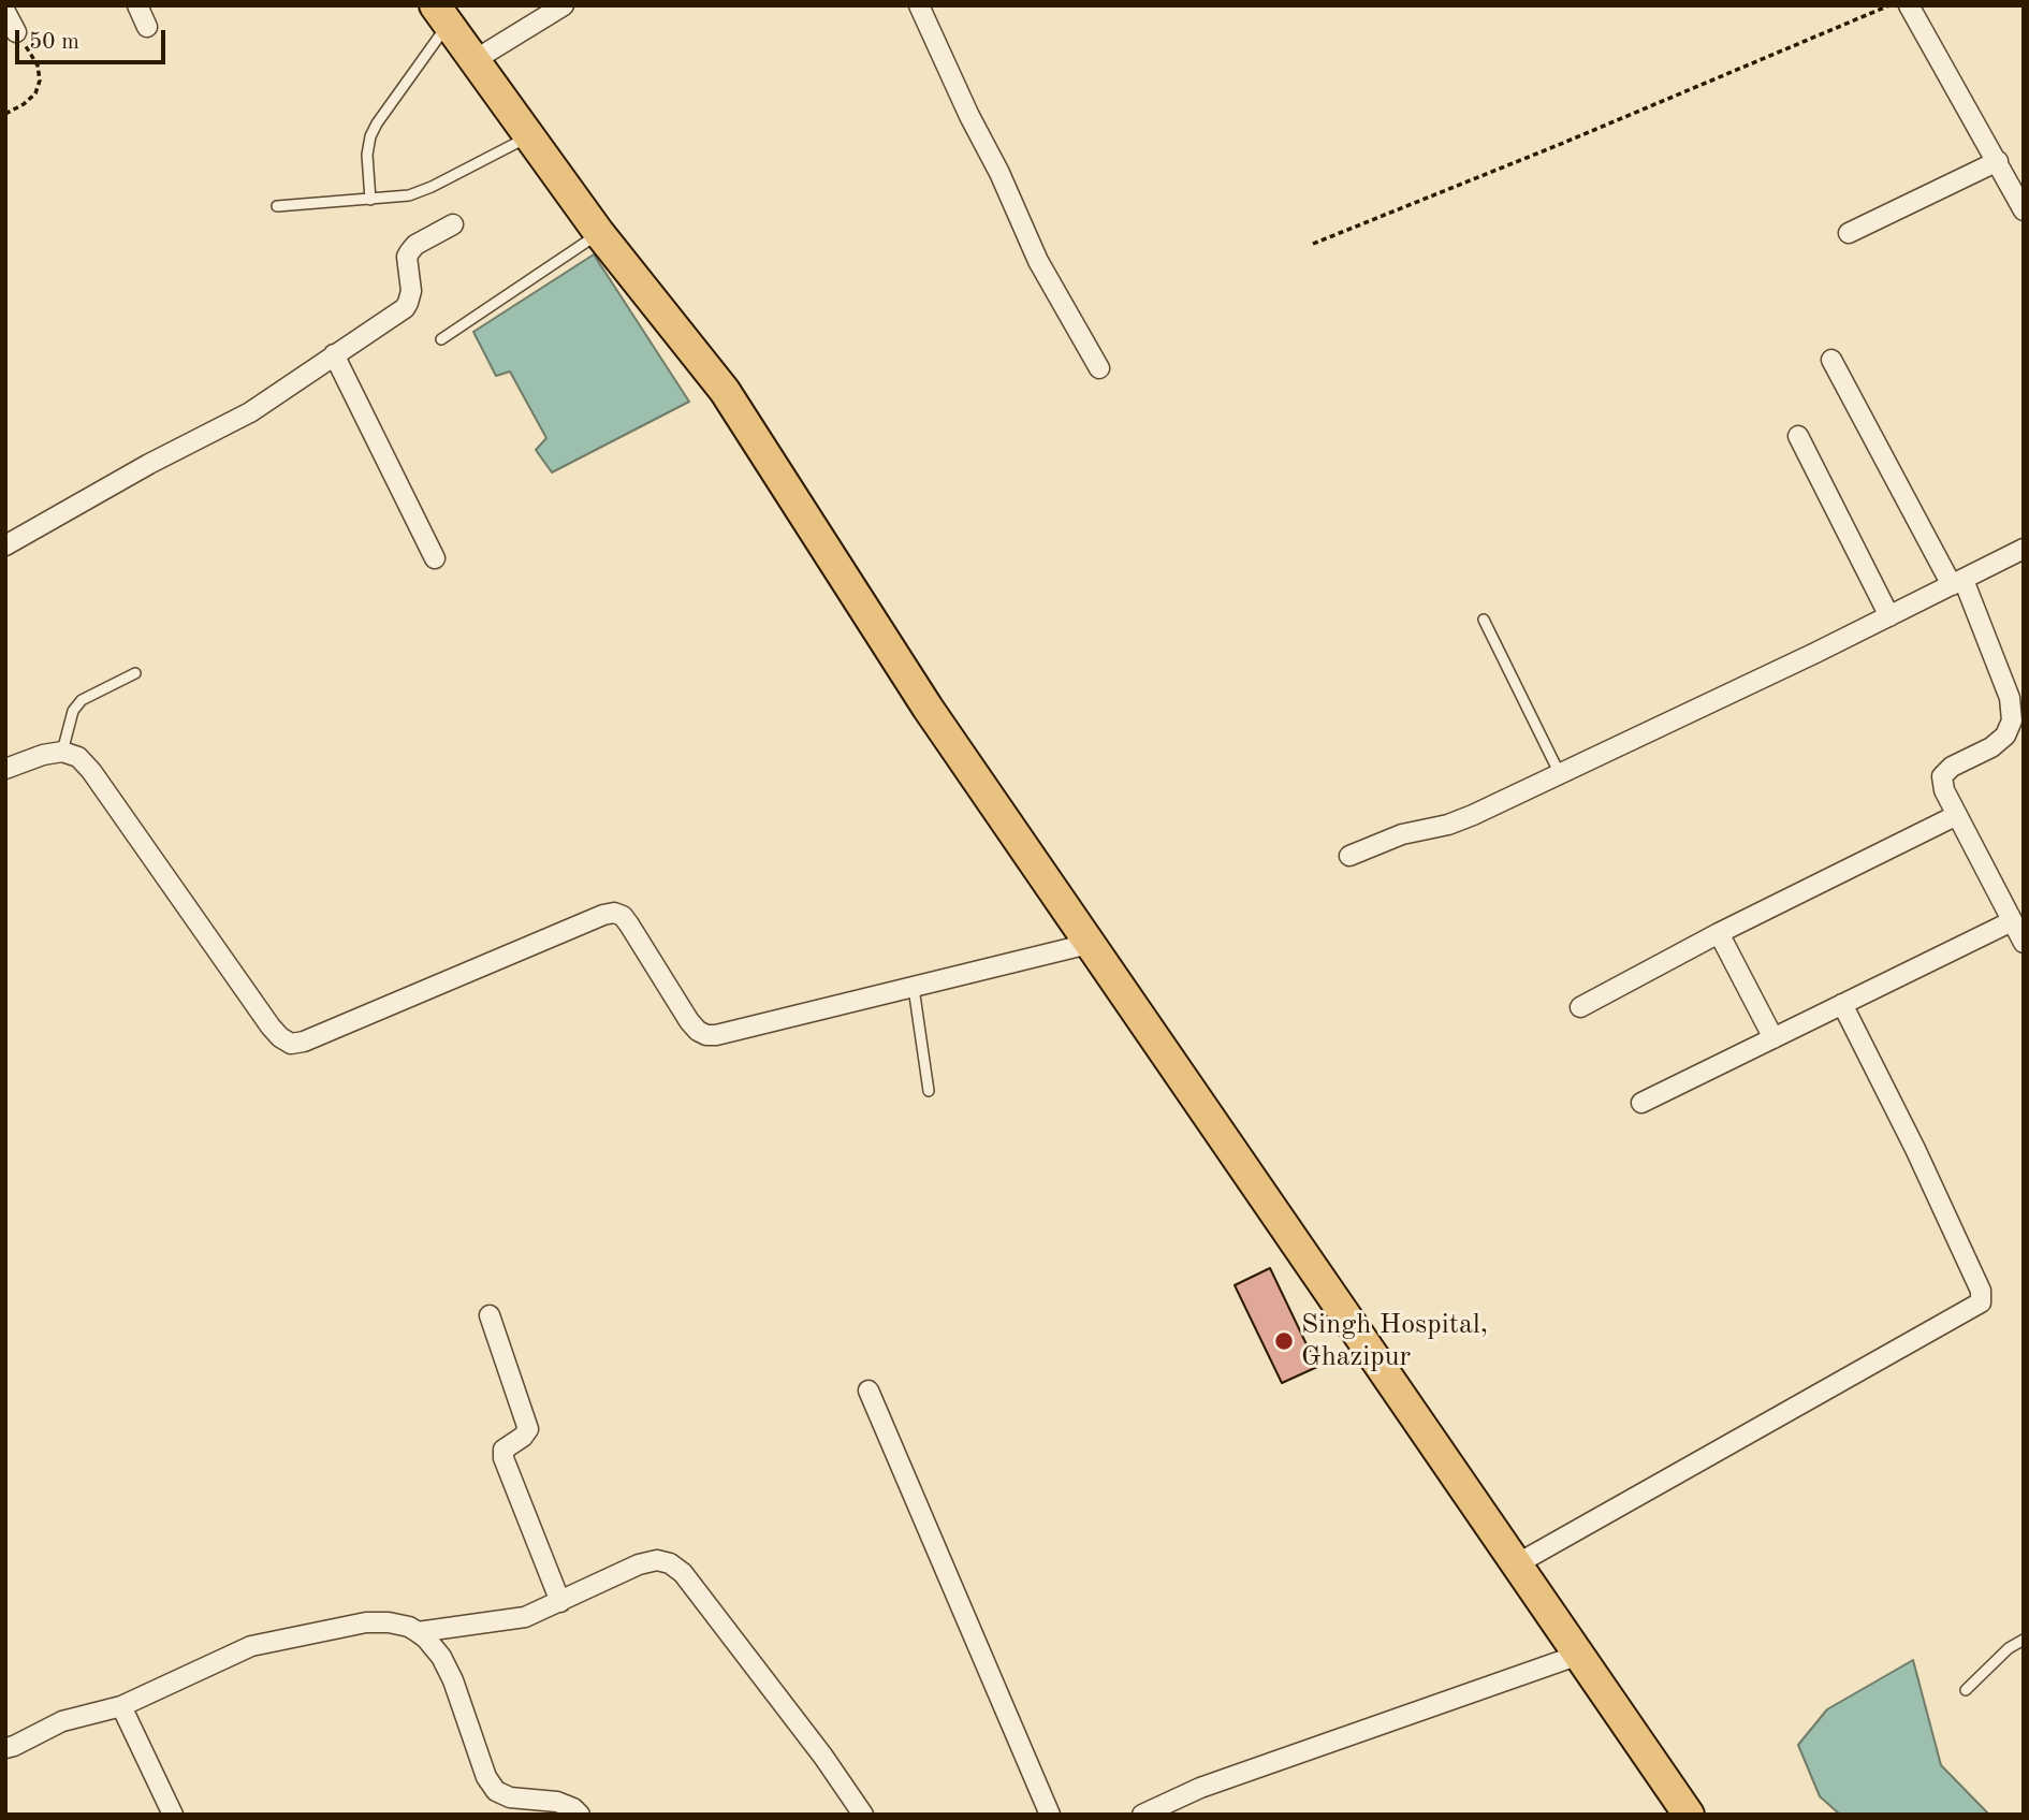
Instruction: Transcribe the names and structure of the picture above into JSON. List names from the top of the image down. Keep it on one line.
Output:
{"places":["Singh Hospital, Ghazipur"],"scale_bar":"50 m"}
